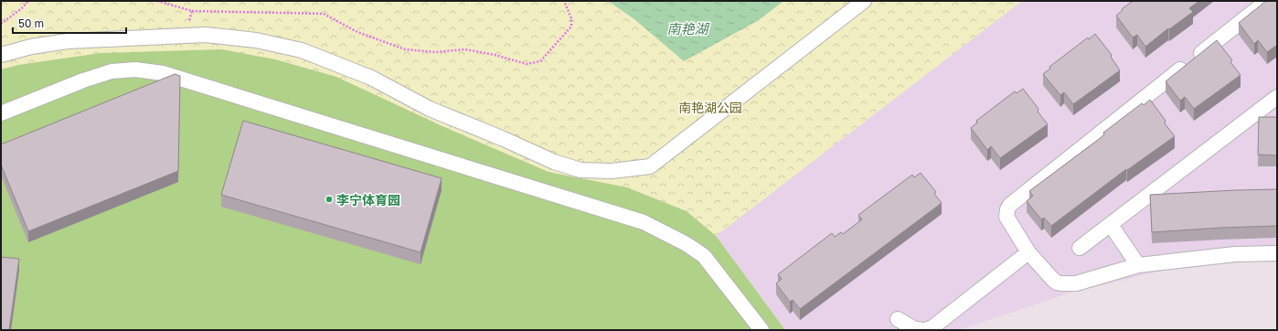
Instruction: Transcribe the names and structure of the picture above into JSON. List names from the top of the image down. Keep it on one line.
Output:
{"water":["南艳湖"],"parks":["南艳湖公园"],"places":["李宁体育园"],"scale_bar":"50 m"}
